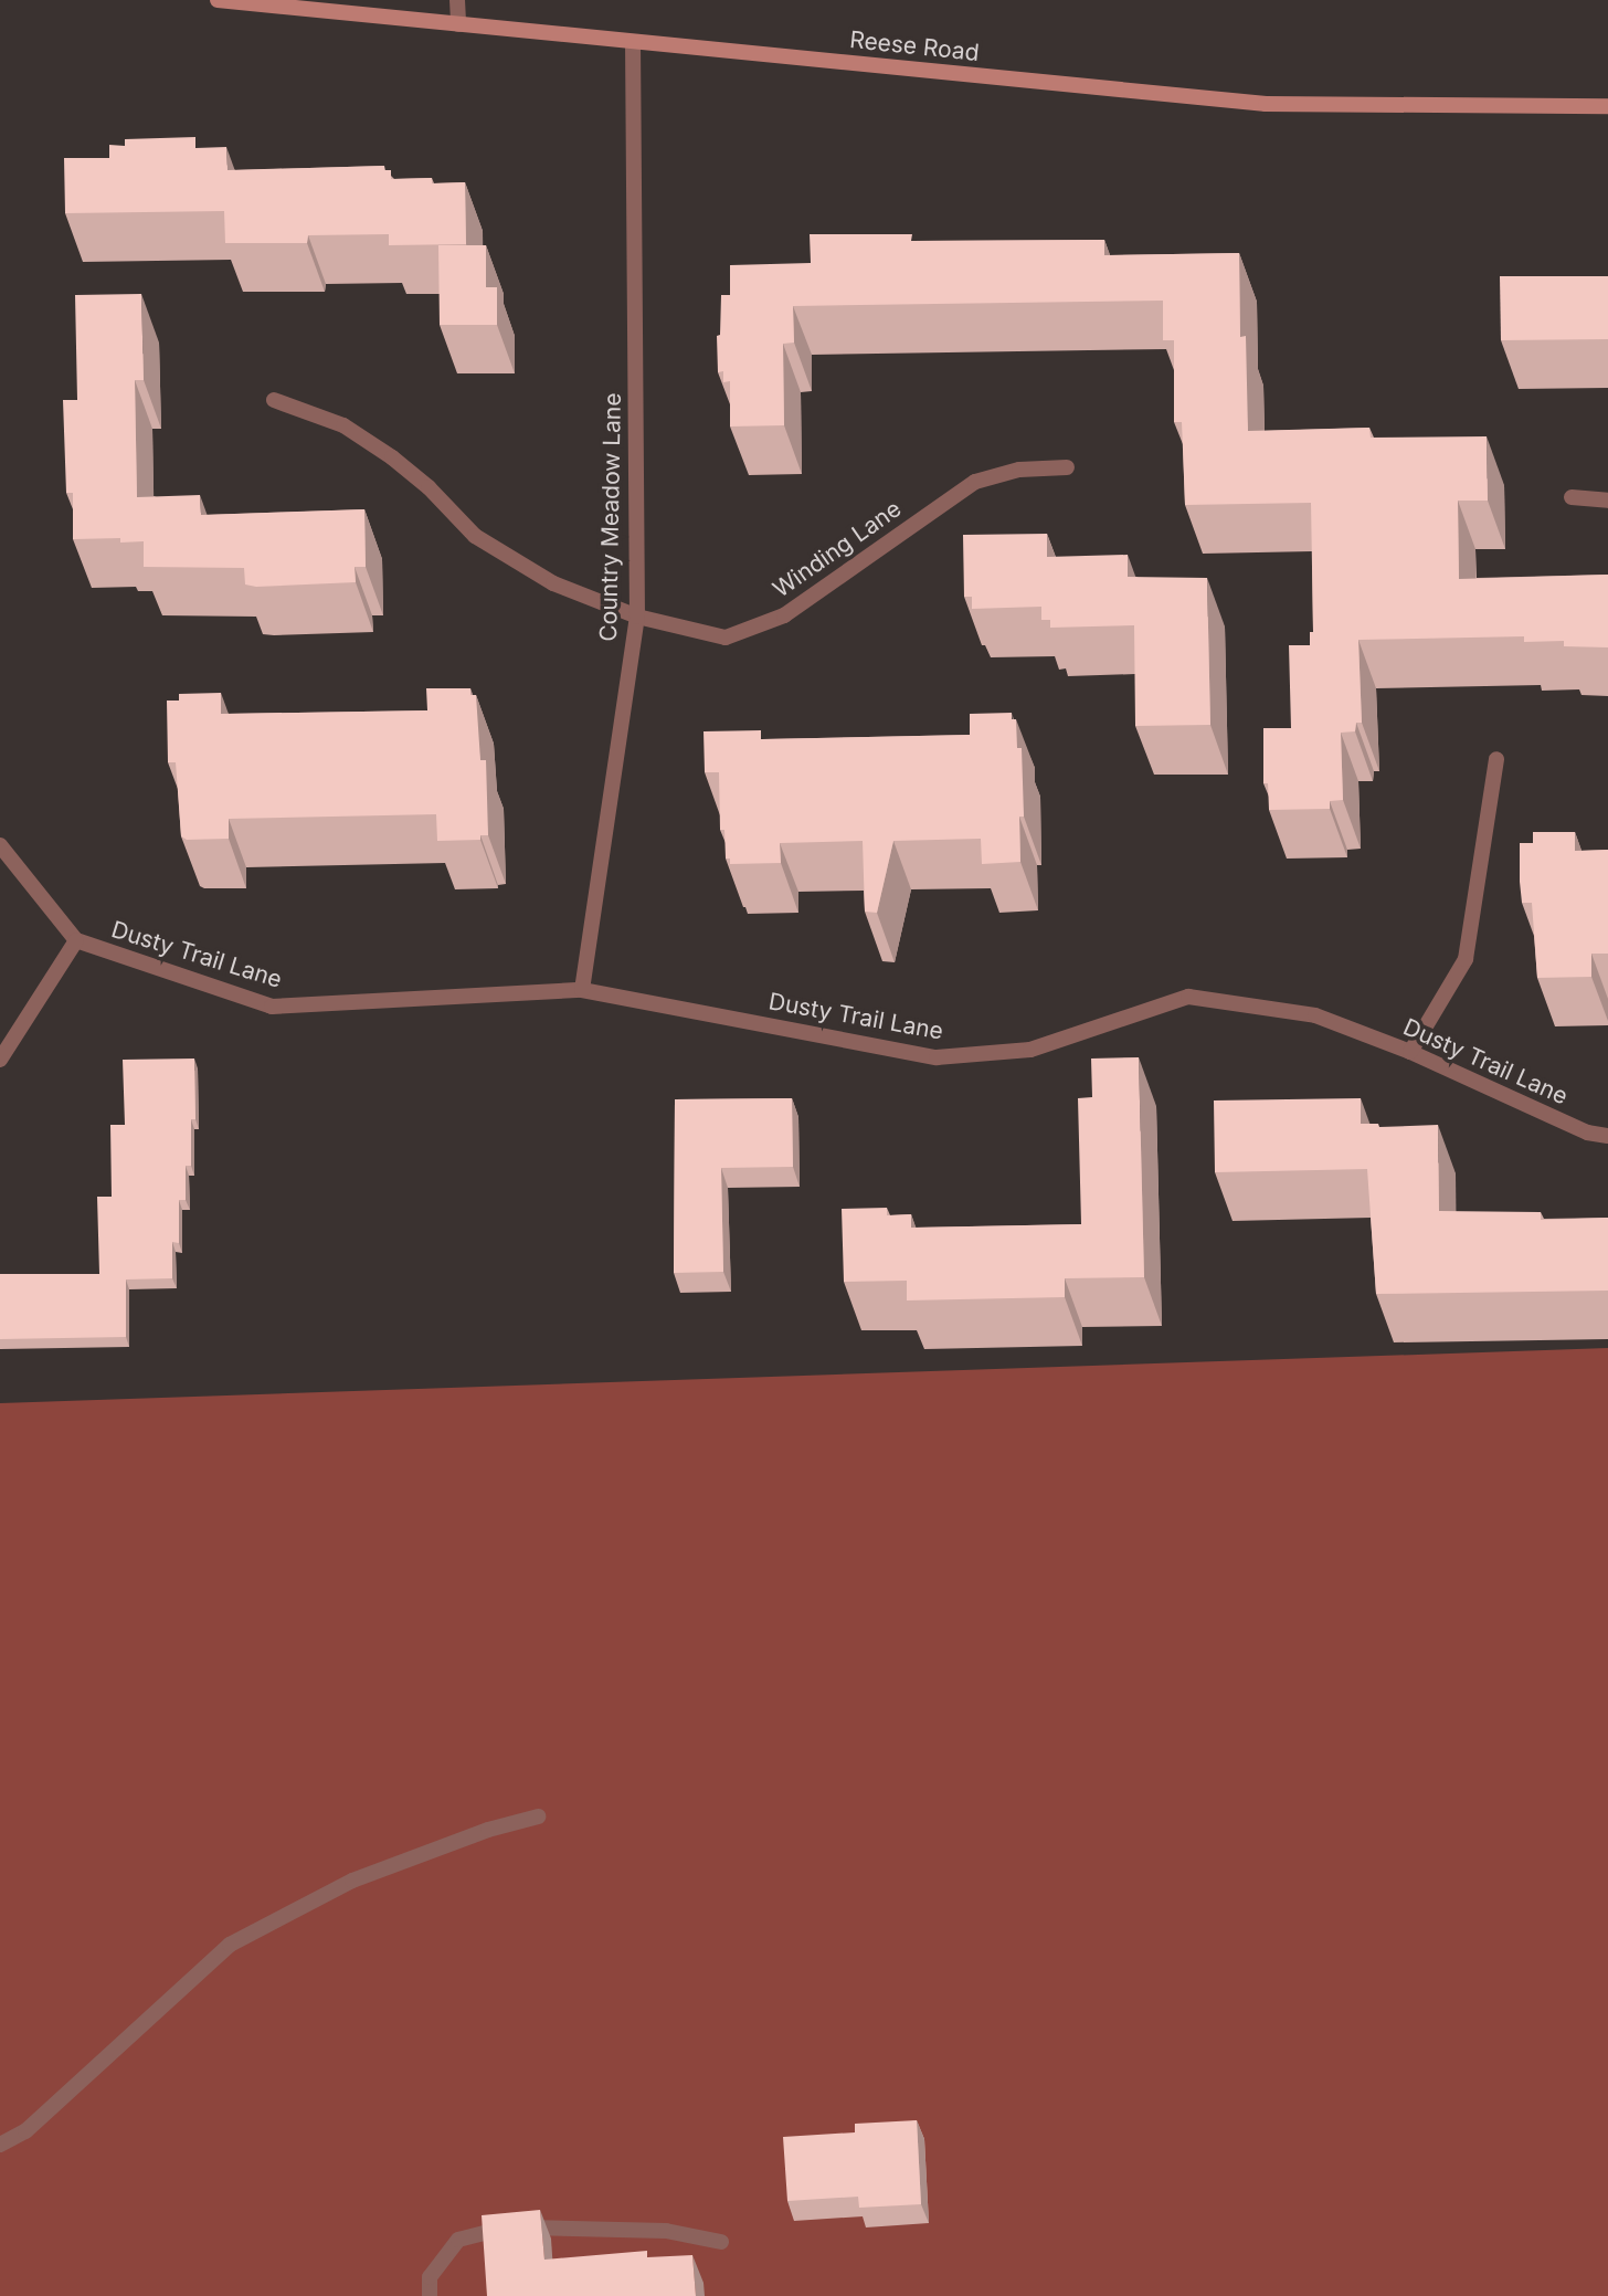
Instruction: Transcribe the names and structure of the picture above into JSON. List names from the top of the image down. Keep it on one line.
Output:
{"streets":{"main road":["Reese Road"],"street":["Country Meadow Lane","Winding Lane","Dusty Trail Lane"]},"crossings":[["Reese Road","Country Meadow Lane"],["Country Meadow Lane","Winding Lane"],["Country Meadow Lane","Dusty Trail Lane"]]}
